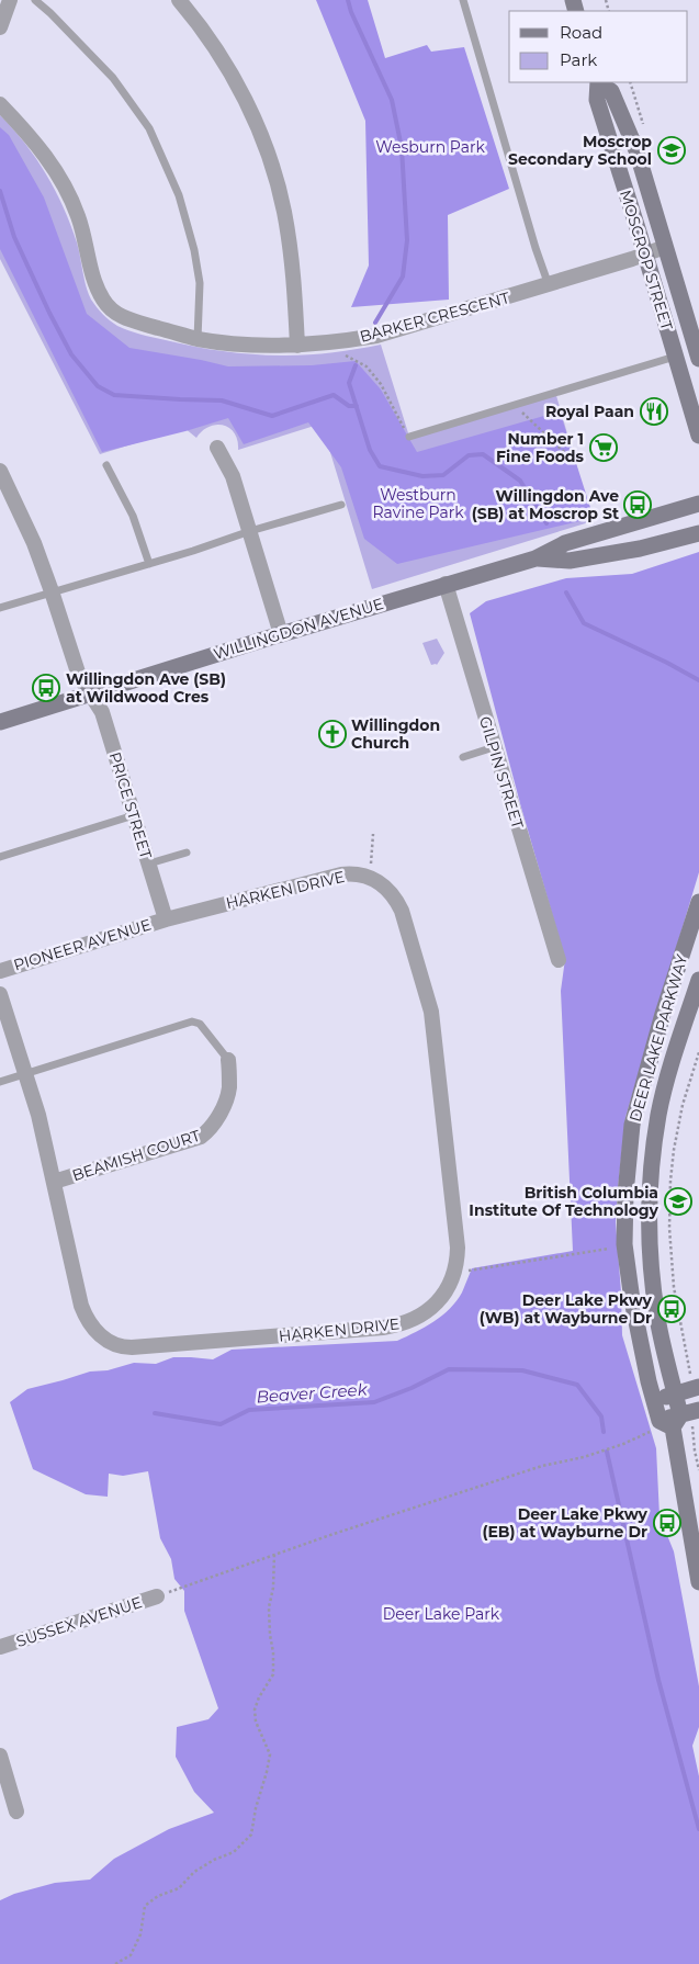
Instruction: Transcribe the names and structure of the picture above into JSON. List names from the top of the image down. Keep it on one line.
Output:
{"streets":{"main road":["MOSCROP STREET","WILLINGDON AVENUE","DEER LAKE PARKWAY"],"street":["BARKER CRESCENT","GILPIN STREET","PRICE STREET","HARKEN DRIVE","PIONEER AVENUE","BEAMISH COURT","SUSSEX AVENUE"]},"crossings":[["MOSCROP STREET","BARKER CRESCENT"],["WILLINGDON AVENUE","GILPIN STREET"],["WILLINGDON AVENUE","PRICE STREET"],["PRICE STREET","HARKEN DRIVE"],["PRICE STREET","PIONEER AVENUE"],["HARKEN DRIVE","PIONEER AVENUE"],["HARKEN DRIVE","BEAMISH COURT"]],"water":["Beaver Creek"],"parks":["Wesburn Park","Westburn Ravine Park","Deer Lake Park"],"places":{"school or university":["Moscrop Secondary School","British Columbia Institute Of Technology"],"restaurant":["Royal Paan"],"supermarket":["Number 1 Fine Foods"],"bus stop":["Willingdon Ave (SB) at Moscrop St","Willingdon Ave (SB) at Wildwood Cres","Deer Lake Pkwy (WB) at Wayburne Dr","Deer Lake Pkwy (EB) at Wayburne Dr"],"church":["Willingdon Church"]},"legend":["Road","Park"]}
